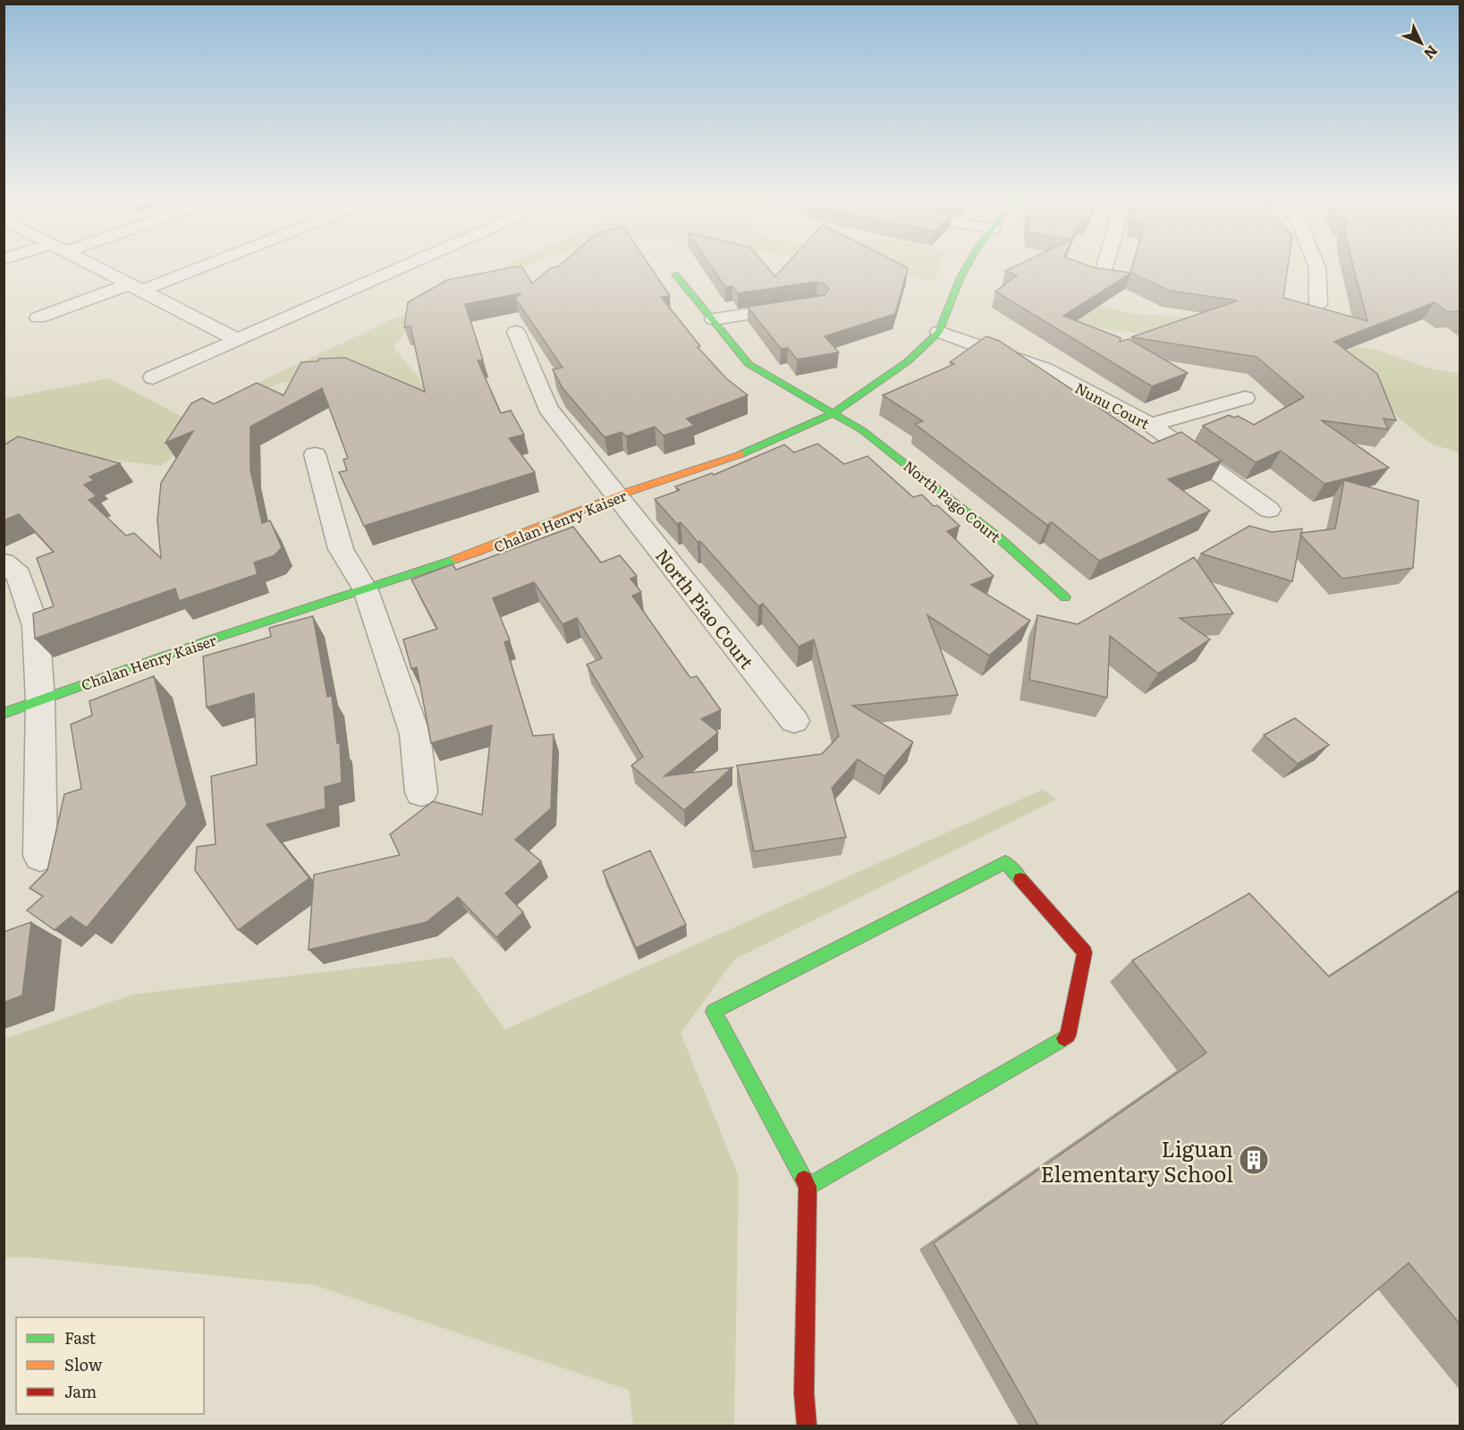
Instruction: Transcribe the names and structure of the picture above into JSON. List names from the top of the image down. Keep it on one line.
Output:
{"streets":{"street":["Nunu Court","North Pago Court","Chalan Henry Kaiser","North Piao Court"]},"crossings":[["Nunu Court","Chalan Henry Kaiser"],["North Pago Court","Chalan Henry Kaiser"],["Chalan Henry Kaiser","North Piao Court"]],"places":{"building":["Liguan Elementary School"]},"legend":["Fast","Slow","Jam"],"north":"bottom right"}
